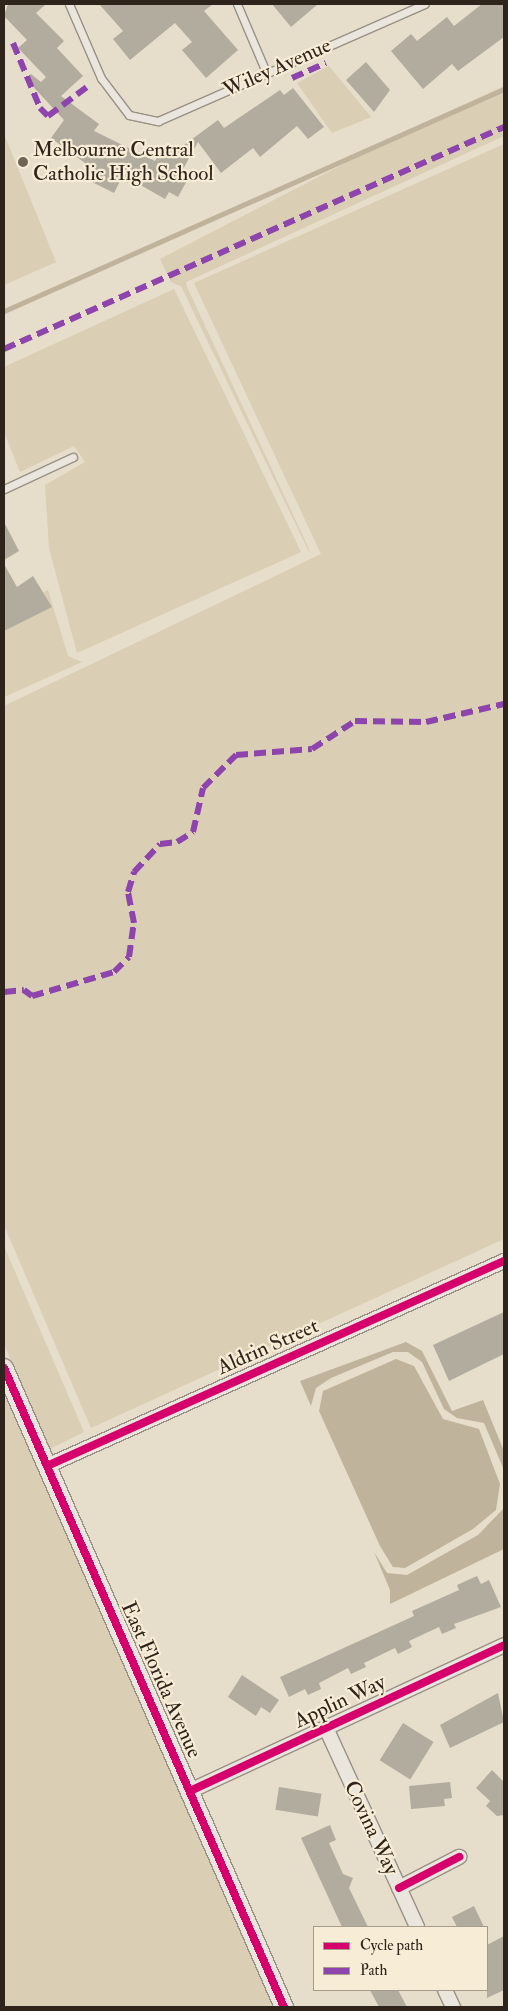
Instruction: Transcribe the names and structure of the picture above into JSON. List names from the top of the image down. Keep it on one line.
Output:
{"streets":{"street":["Aldrin Street","East Florida Avenue","Applin Way","Covina Way"],"lane":["Wiley Avenue"]},"crossings":[["Aldrin Street","East Florida Avenue"],["East Florida Avenue","Applin Way"],["Applin Way","Covina Way"]],"places":["Melbourne Central Catholic High School"],"legend":["Cycle path","Path"]}
